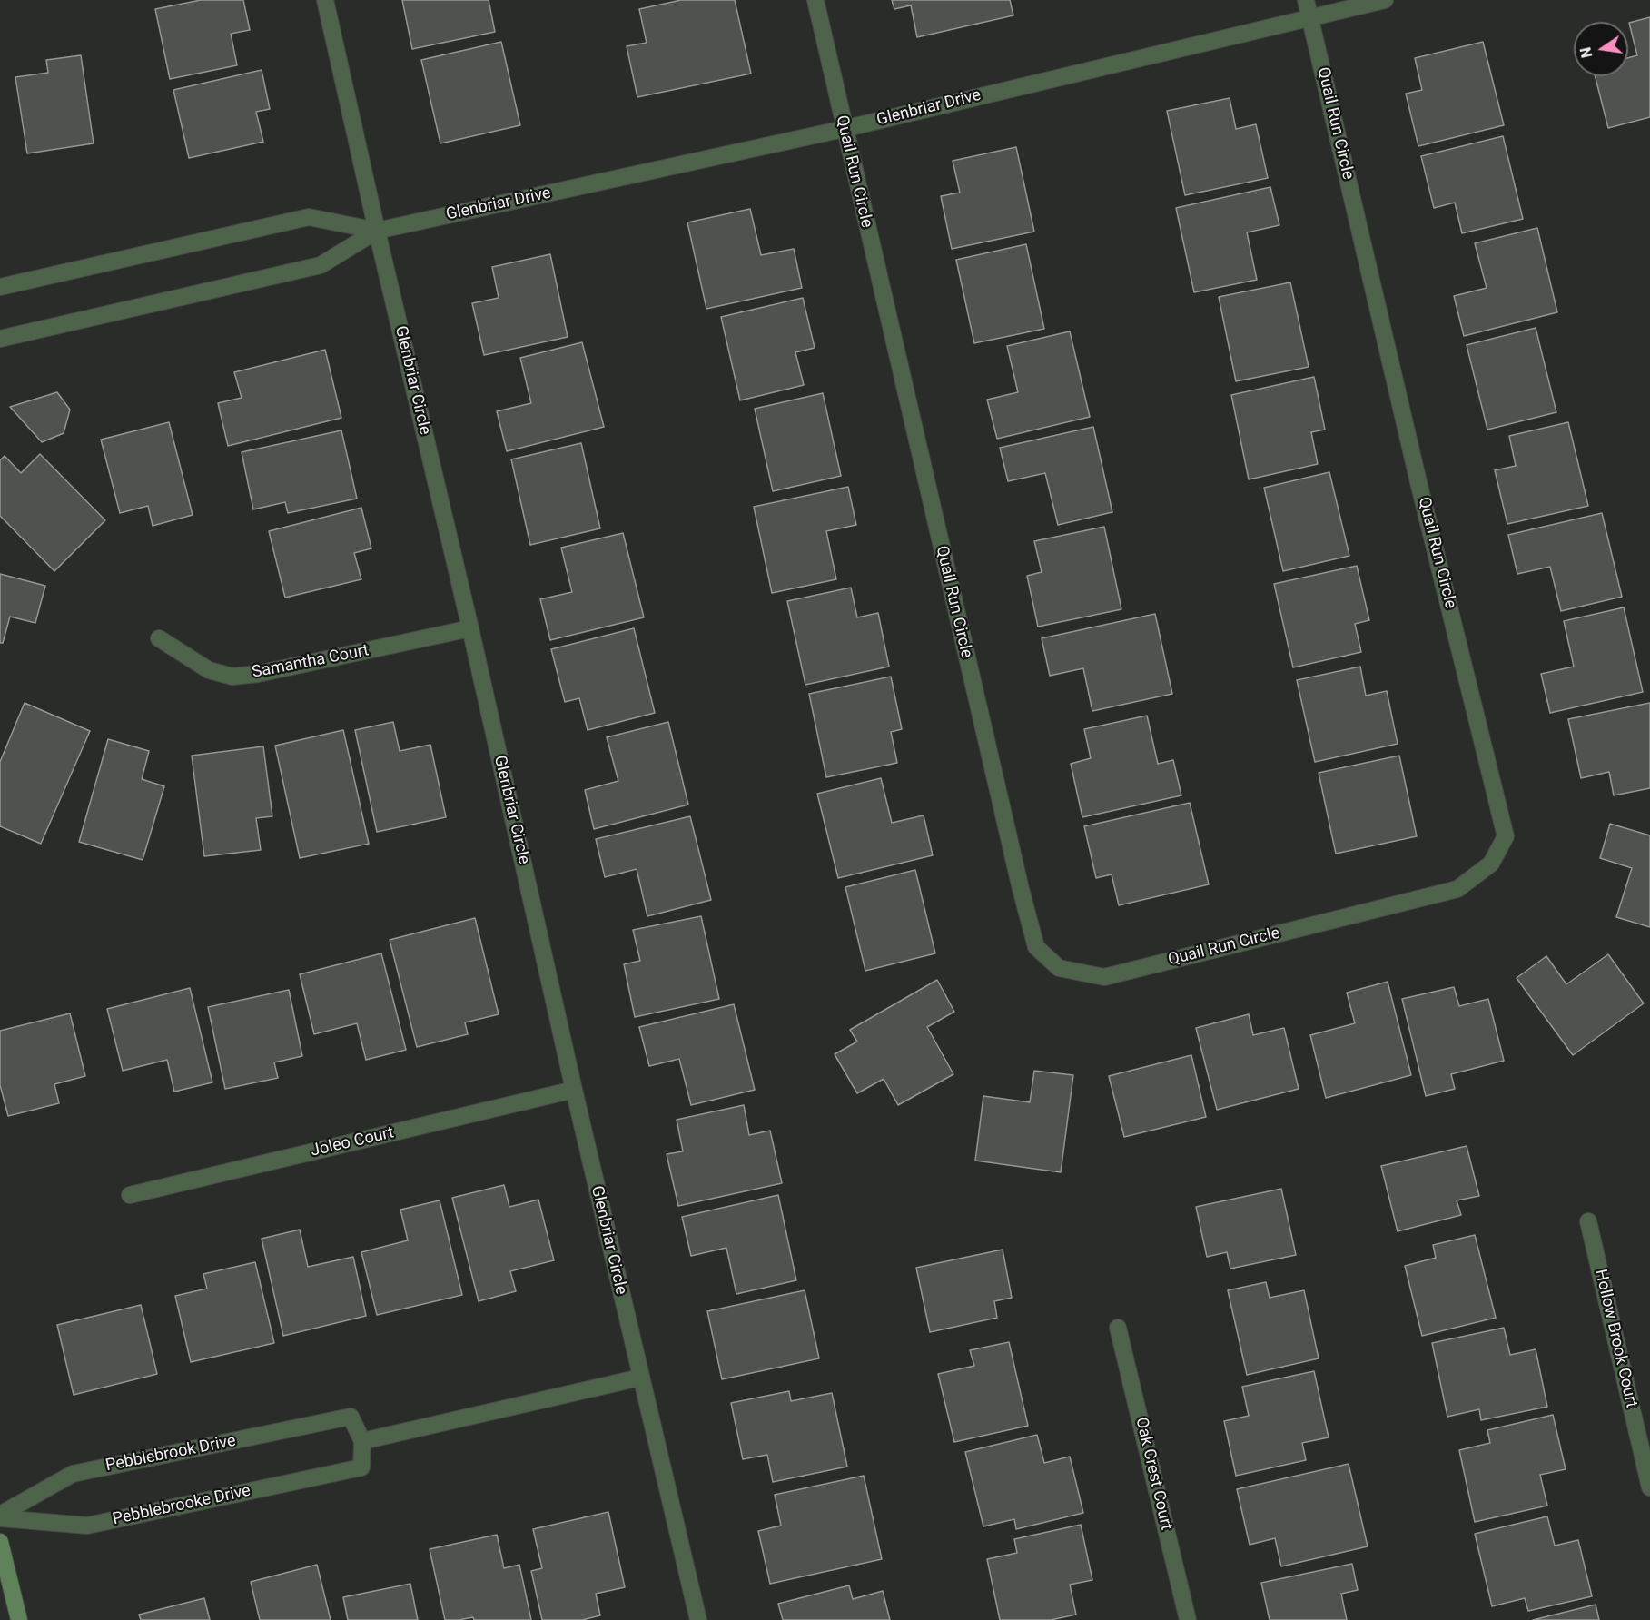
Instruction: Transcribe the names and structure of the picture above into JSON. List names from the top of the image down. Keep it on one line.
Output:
{"streets":{"street":["Glenbriar Drive","Quail Run Circle","Glenbriar Circle","Samantha Court","Joleo Court","Hollow Brook Court","Pebblebrook Drive","Oak Crest Court","Pebblebrooke Drive"]},"crossings":[["Glenbriar Drive","Quail Run Circle"],["Glenbriar Drive","Glenbriar Circle"],["Glenbriar Circle","Samantha Court"],["Glenbriar Circle","Joleo Court"],["Pebblebrook Drive","Pebblebrooke Drive"]],"north":"left"}
